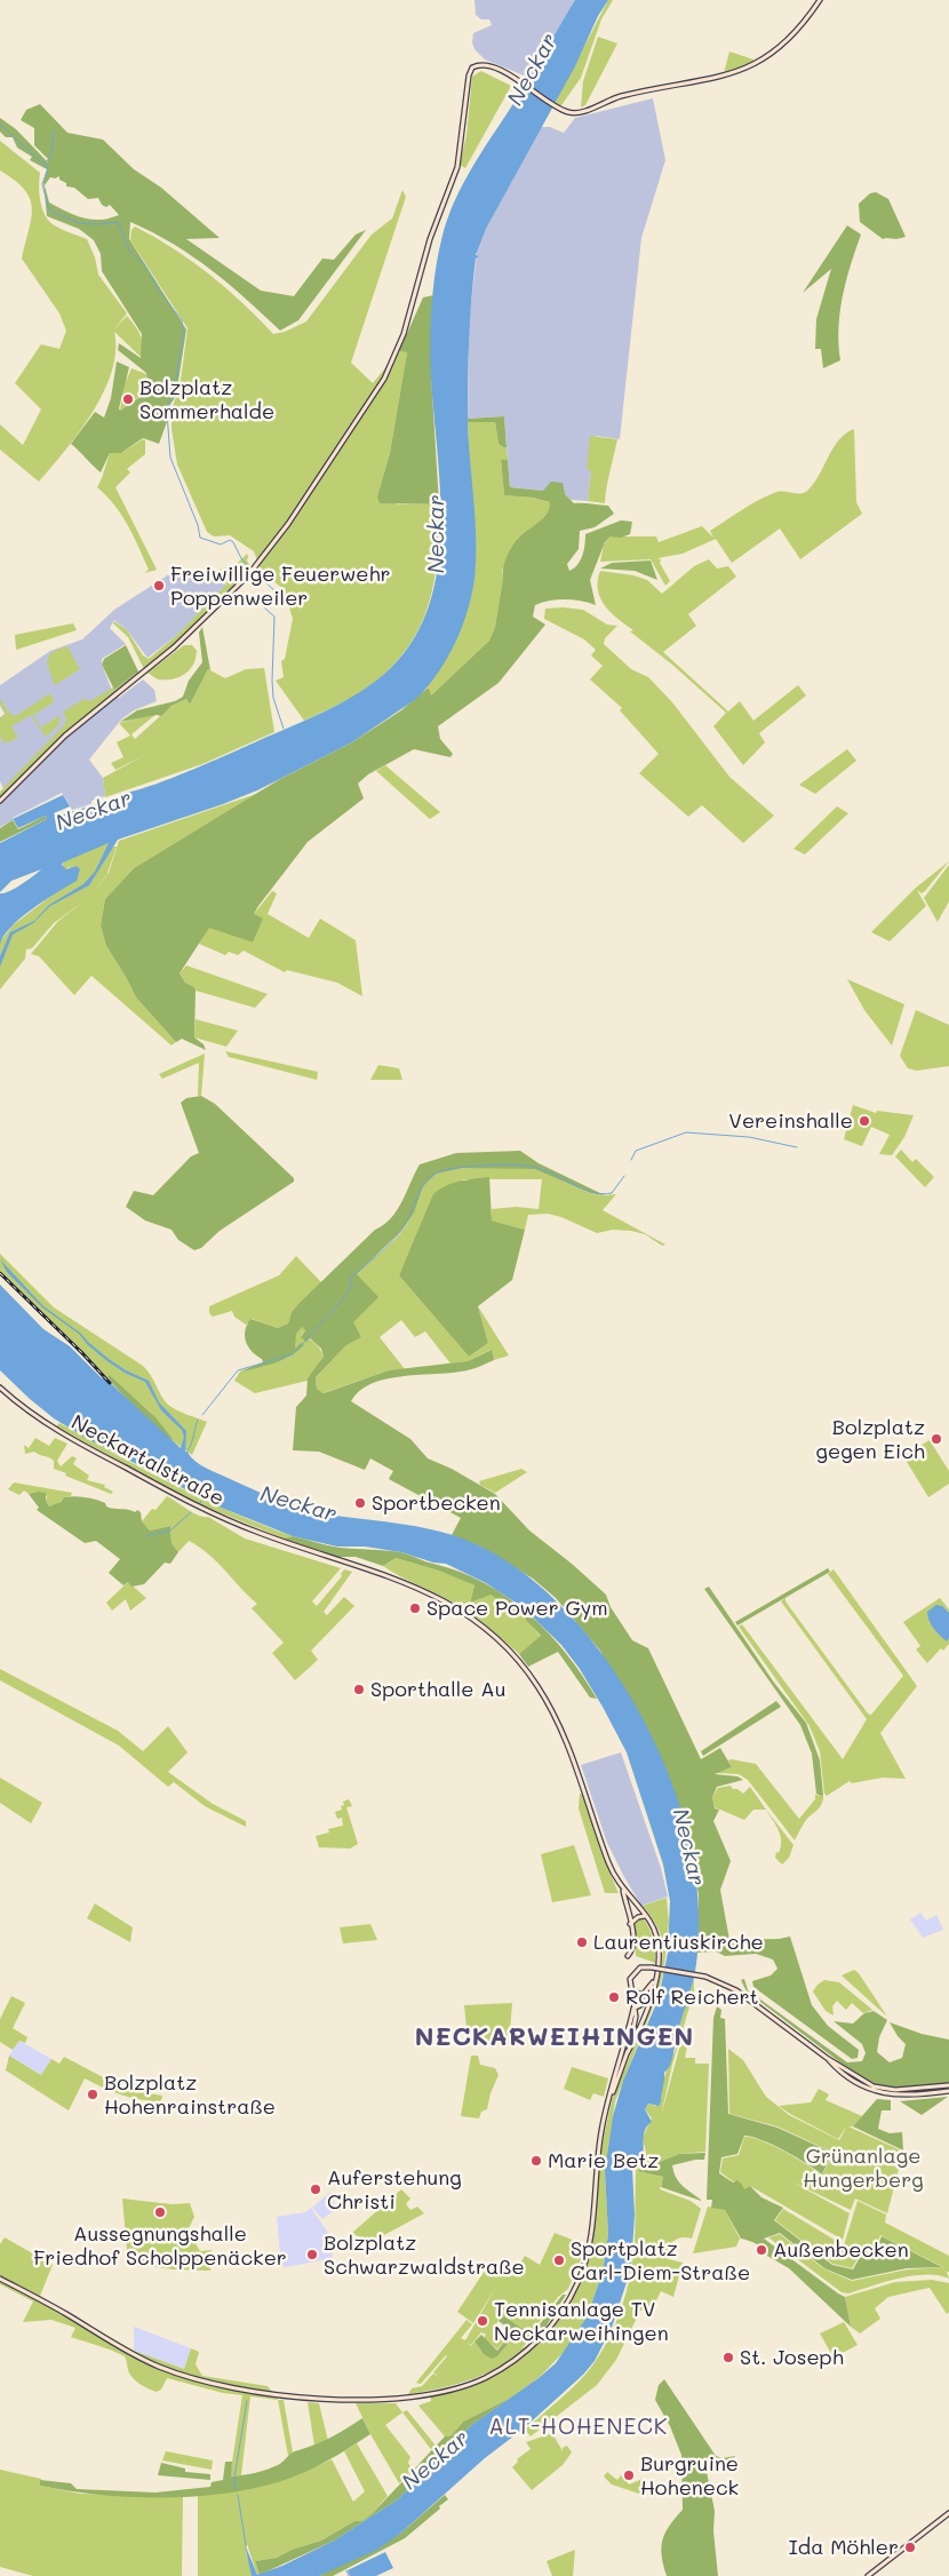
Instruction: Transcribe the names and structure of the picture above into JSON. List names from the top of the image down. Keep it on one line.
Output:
{"streets":{"main road":["Neckartalstraße"]},"districts":["NECKARWEIHINGEN","ALT-HOHENECK"],"water":["Neckar"],"parks":["Grünanlage Hungerberg"],"places":["Bolzplatz Sommerhalde","Freiwillige Feuerwehr Poppenweiler","Vereinshalle","Bolzplatz gegen Eich","Sportbecken","Space Power Gym","Sporthalle Au","Laurentiuskirche","Rolf Reichert","Bolzplatz Hohenrainstraße","Marie Betz","Auferstehung Christi","Aussegnungshalle Friedhof Scholppenäcker","Außenbecken","Bolzplatz Schwarzwaldstraße","Sportplatz Carl-Diem-Straße","Tennisanlage TV Neckarweihingen","St. Joseph","Burgruine Hoheneck","Ida Möhler"]}
